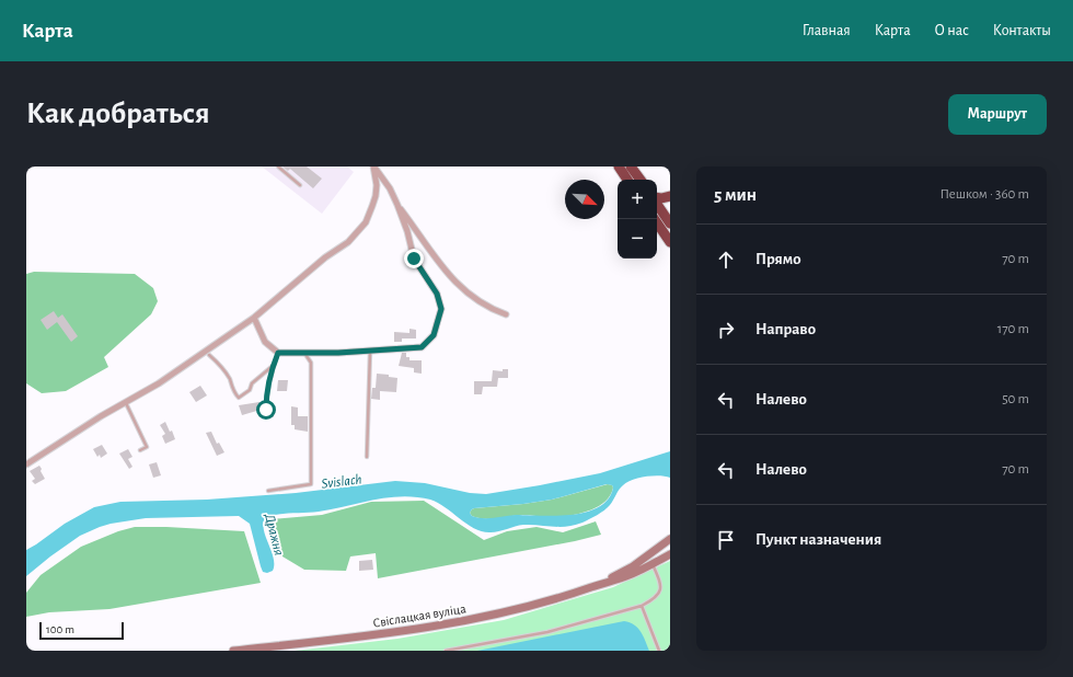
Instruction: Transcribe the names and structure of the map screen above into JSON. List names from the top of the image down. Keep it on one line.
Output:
{"streets":{"main road":["Свіслацкая вуліца"]},"water":["Svislach","Дражня"],"scale_bar":"100 m","north":"bottom right","page":{"header":"Карта","nav":["Главная","Карта","О нас","Контакты"],"buttons":"Маршрут","title":"Как добраться","heading":["5 мин","Пешком · 360 m"],"map_buttons":["+","−"],"list":[["Прямо","70 m"],["Направо","170 m"],["Налево","50 m"],["Налево","70 m"],"Пункт назначения"],"scale":"100 m"}}
